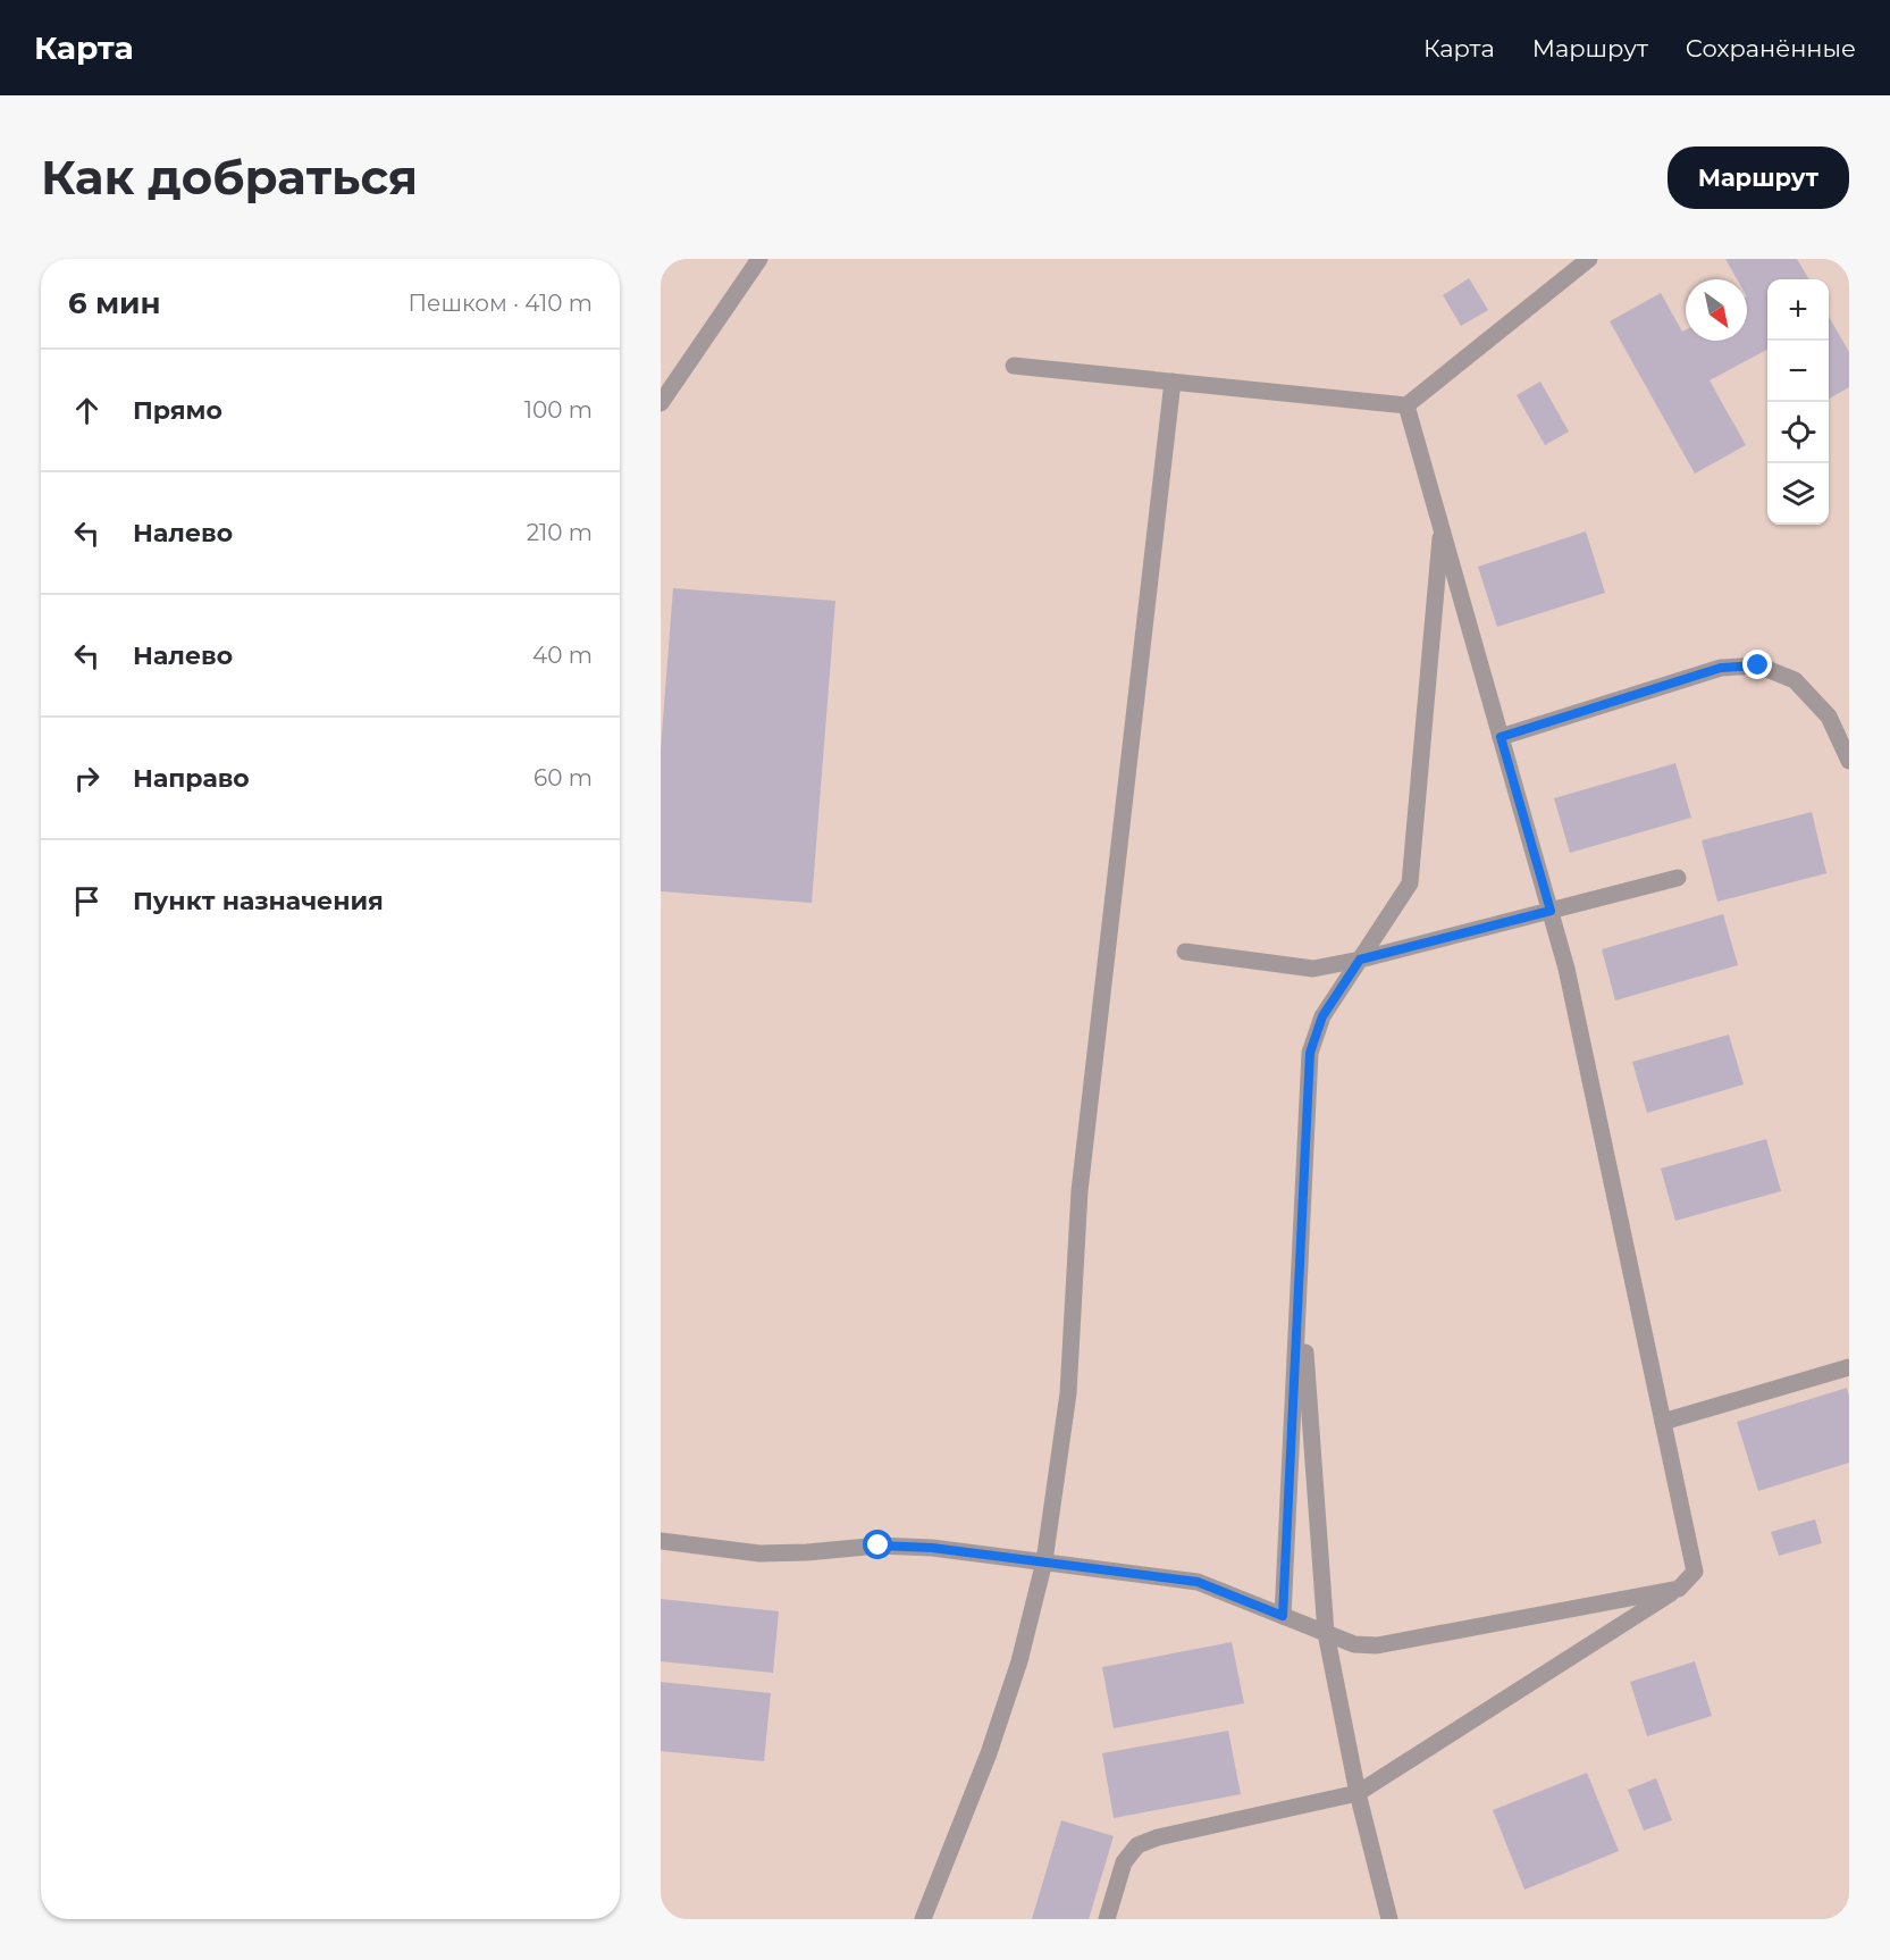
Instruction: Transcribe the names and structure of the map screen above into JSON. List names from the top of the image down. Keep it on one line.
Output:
{"north":"bottom right","page":{"header":"Карта","nav":["Карта","Маршрут","Сохранённые"],"buttons":"Маршрут","title":"Как добраться","heading":["6 мин","Пешком · 410 m"],"map_buttons":["+","−"],"list":[["Прямо","100 m"],["Налево","210 m"],["Налево","40 m"],["Направо","60 m"],"Пункт назначения"]}}
